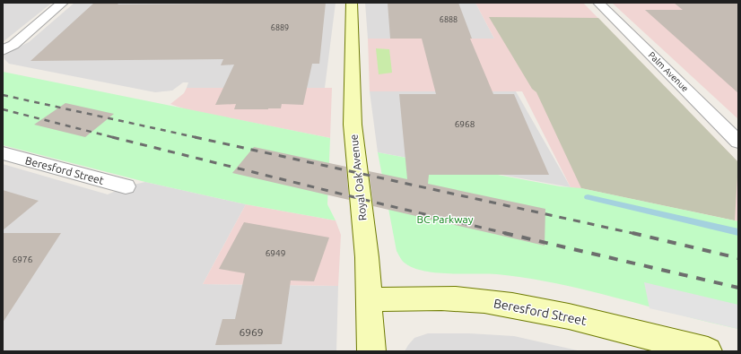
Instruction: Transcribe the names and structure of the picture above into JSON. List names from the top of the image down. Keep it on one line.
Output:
{"streets":{"street":["Palm Avenue","Beresford Street","Royal Oak Avenue"]},"crossings":[["Beresford Street","Royal Oak Avenue"]],"parks":["BC Parkway"],"house_numbers":["6888","6889","6968","6949","6976","6969"]}
